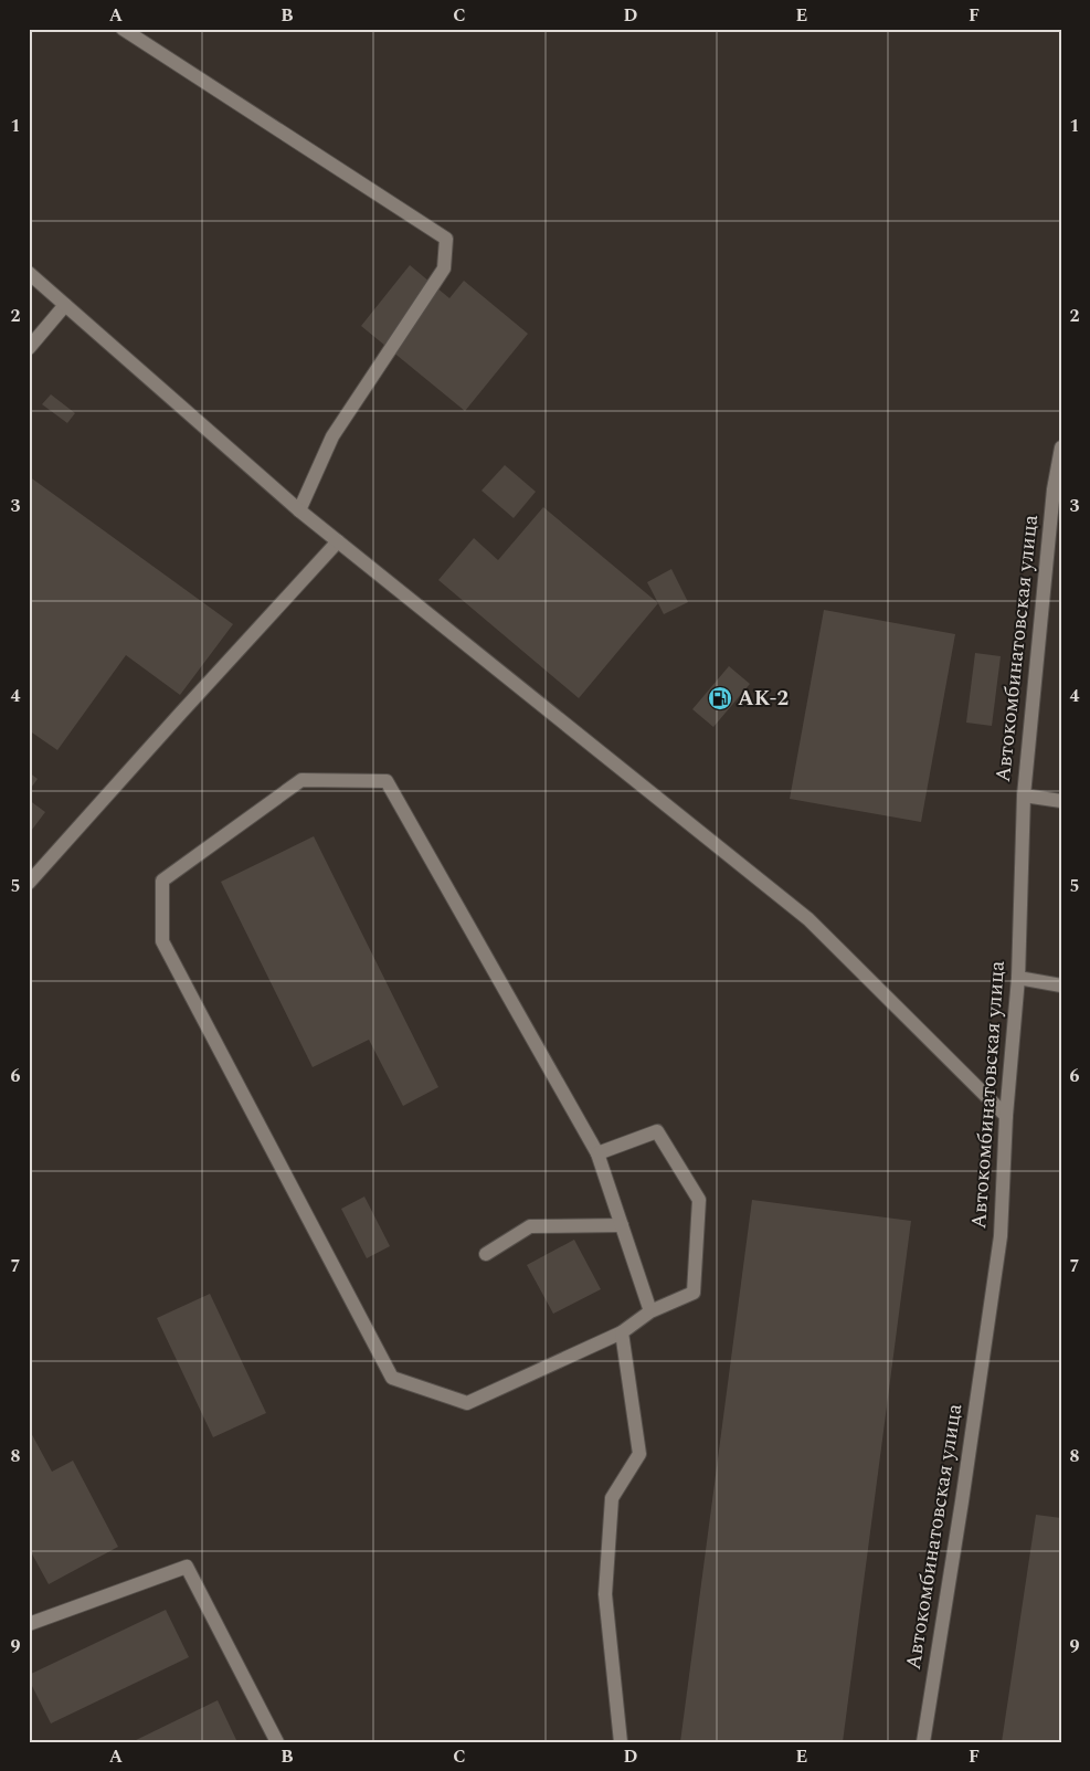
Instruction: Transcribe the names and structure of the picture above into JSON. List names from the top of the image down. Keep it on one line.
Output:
{"streets":{"street":["Автокомбинатовская улица"]},"places":{"fuel station":["АК-2"]},"grid":{"columns":["A","B","C","D","E","F"],"rows":["1","2","3","4","5","6","7","8","9"]}}
